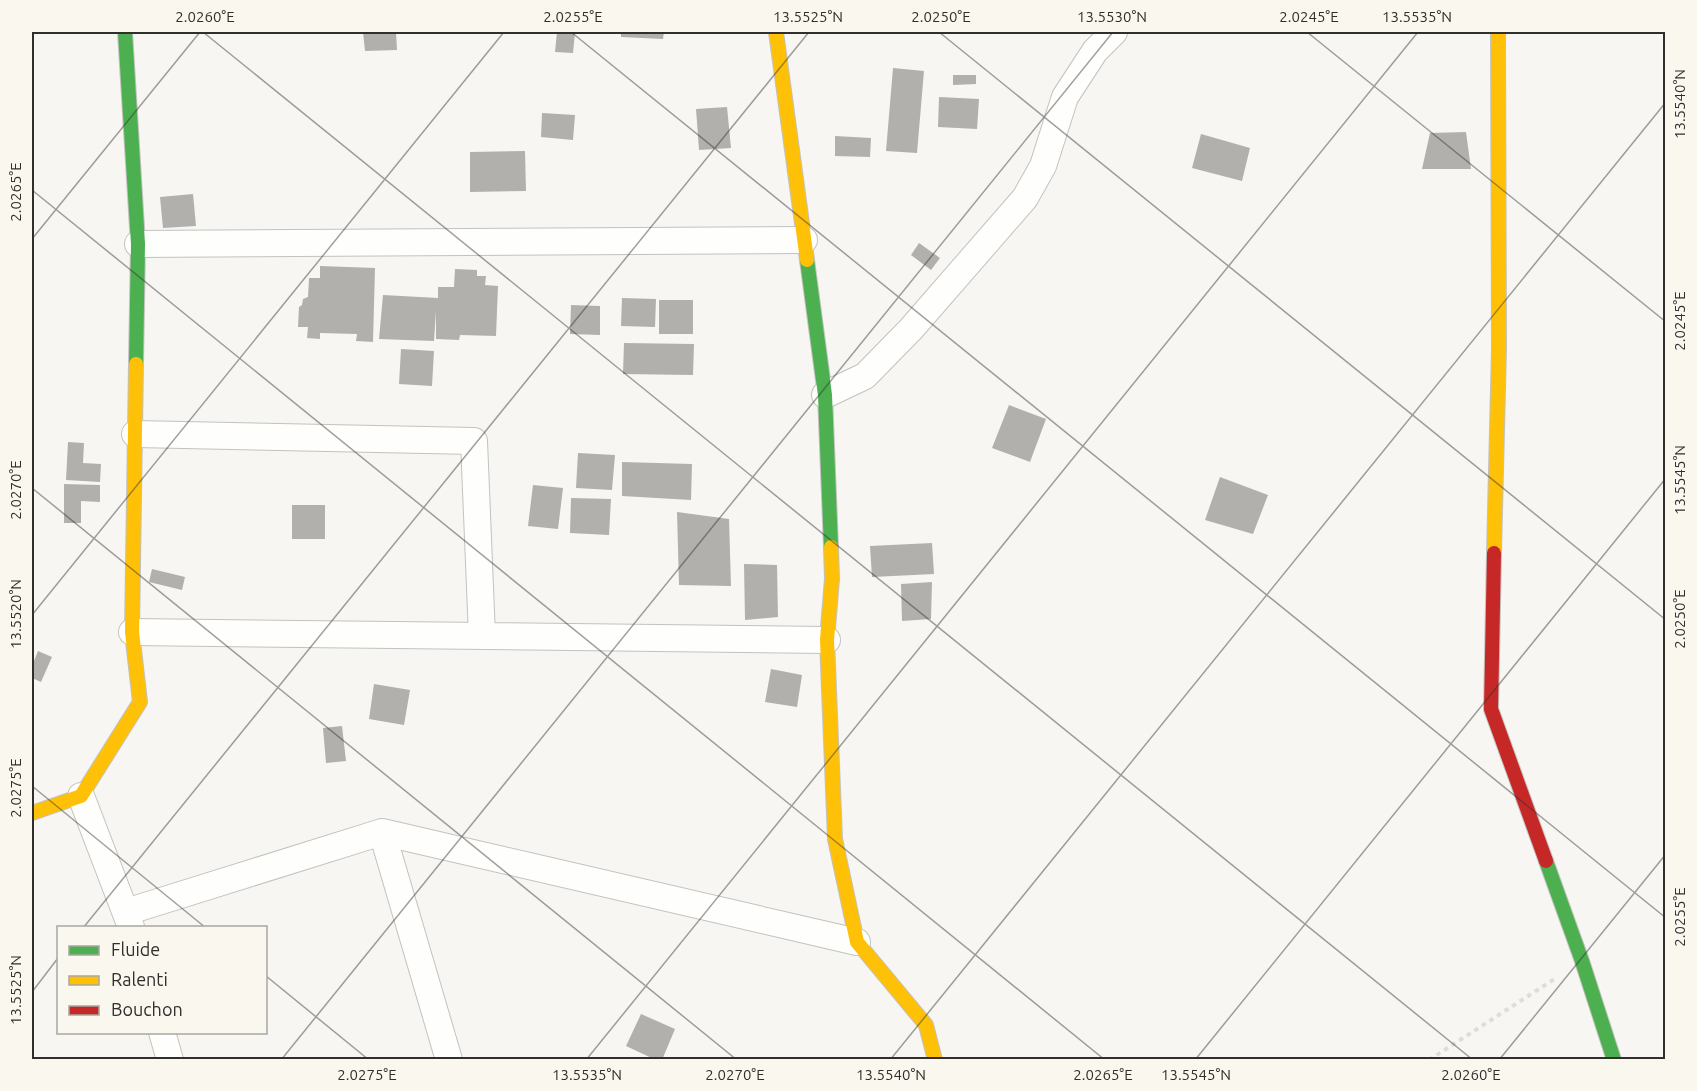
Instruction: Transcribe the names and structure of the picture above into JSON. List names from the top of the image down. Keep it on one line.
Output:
{"legend":["Fluide","Ralenti","Bouchon"],"coordinates":["2.0260°E","2.0255°E","13.5525°N","2.0250°E","13.5530°N","2.0245°E","13.5535°N","13.5540°N","2.0265°E","13.5545°N","2.0270°E","13.5520°N","2.0275°E"]}
